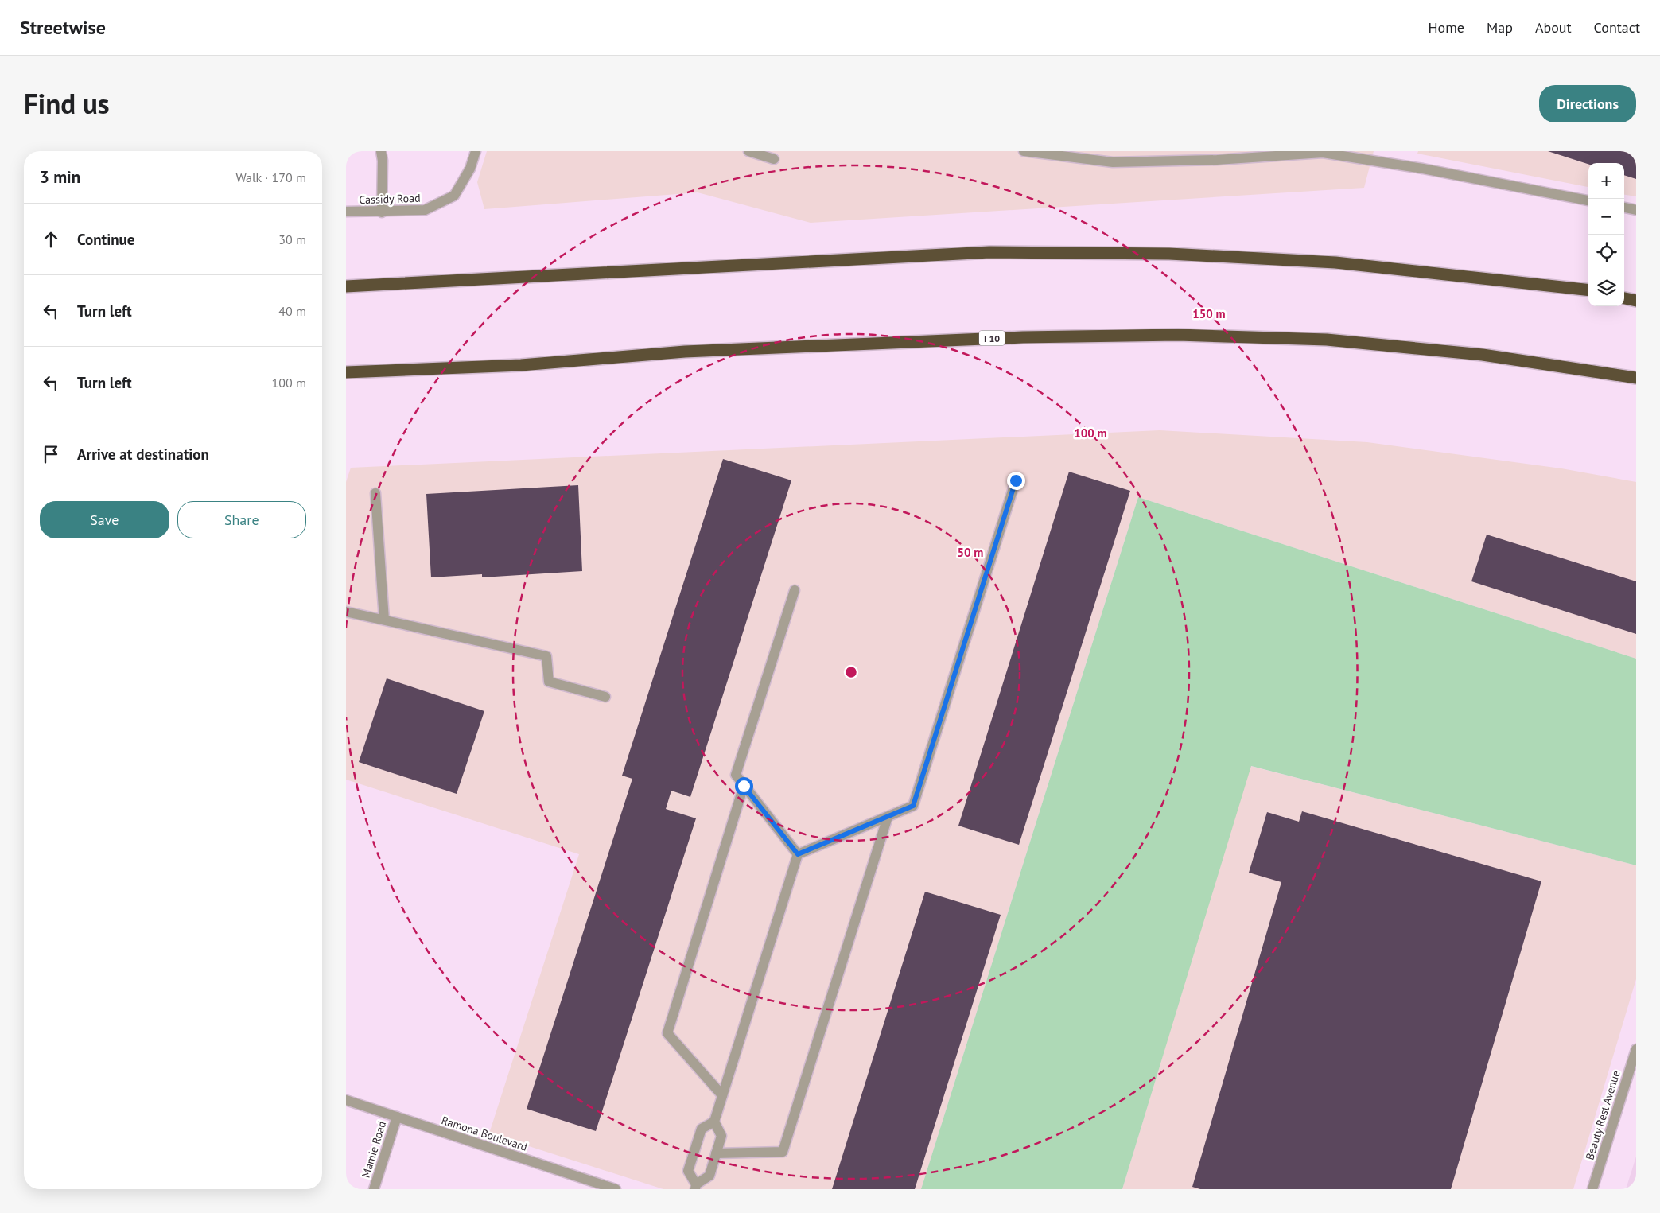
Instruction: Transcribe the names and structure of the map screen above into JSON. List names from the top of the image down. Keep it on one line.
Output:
{"streets":{"highway":["I 10"],"street":["Cassidy Road","Beauty Rest Avenue","Ramona Boulevard","Mamie Road"]},"crossings":[["Ramona Boulevard","Mamie Road"]],"page":{"header":"Streetwise","nav":["Home","Map","About","Contact"],"title":"Find us","buttons":["Directions",["Save","Share"]],"heading":["3 min","Walk · 170 m"],"map_buttons":["+","−"],"list":[["Continue","30 m"],["Turn left","40 m"],["Turn left","100 m"],"Arrive at destination"]},"rings":["150 m","100 m","50 m"]}
